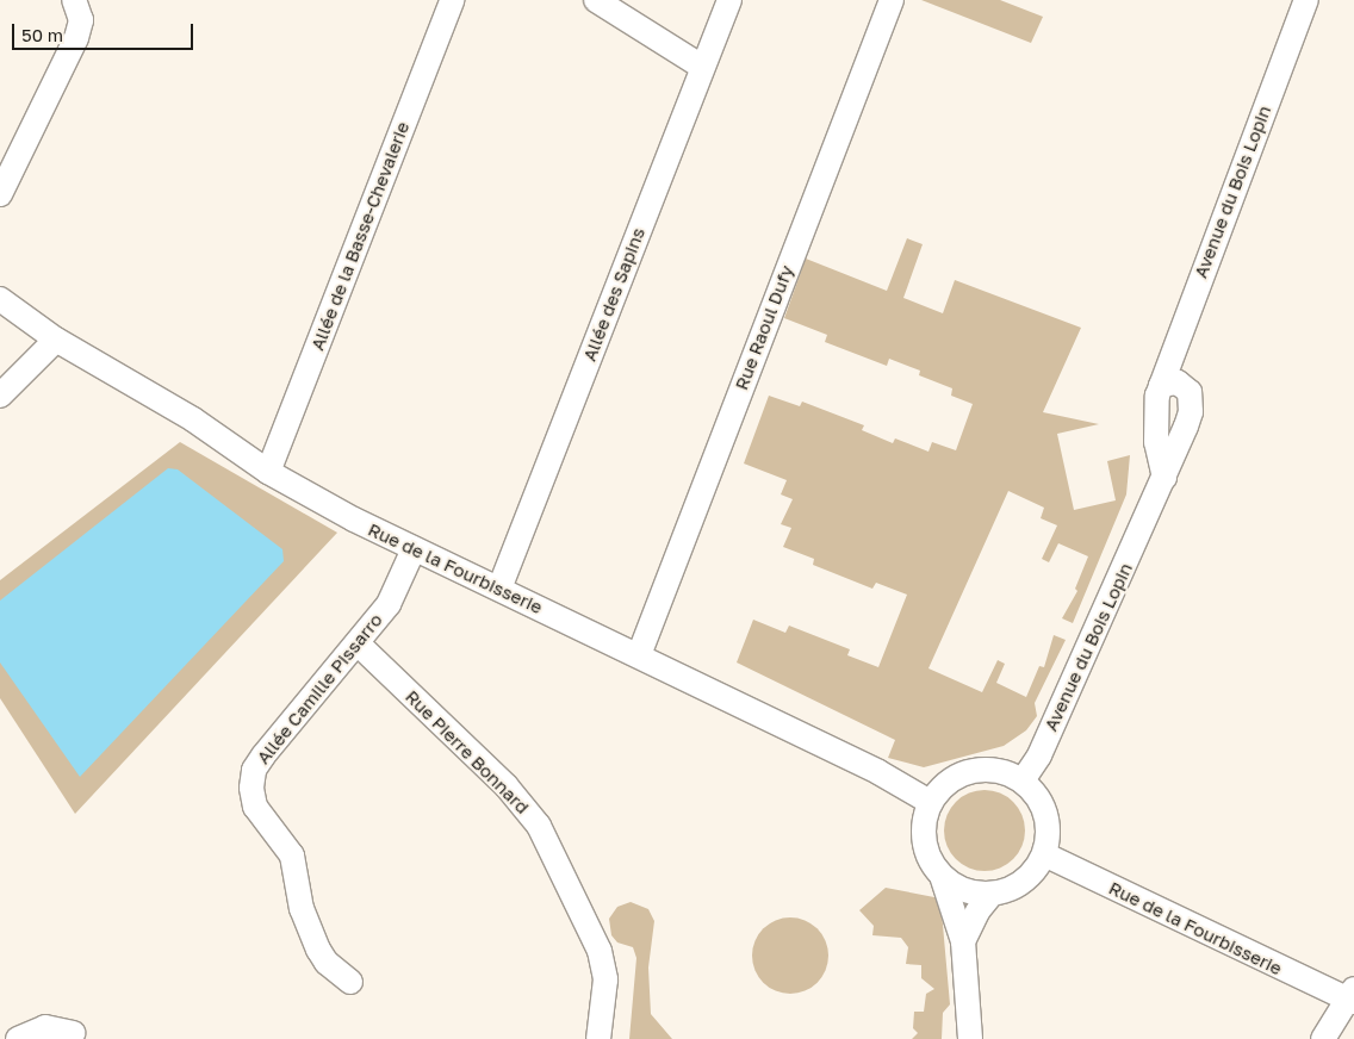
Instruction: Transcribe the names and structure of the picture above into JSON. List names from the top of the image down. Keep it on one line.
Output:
{"streets":{"street":["Avenue du Bois Lopin","Allée de la Basse-Chevalerie","Allée des Sapins","Rue Raoul Dufy","Rue de la Fourbisserie","Allée Camille Pissarro","Rue Pierre Bonnard"]},"crossings":[["Avenue du Bois Lopin","Rue de la Fourbisserie"],["Allée de la Basse-Chevalerie","Rue de la Fourbisserie"],["Allée des Sapins","Rue de la Fourbisserie"],["Rue Raoul Dufy","Rue de la Fourbisserie"],["Rue de la Fourbisserie","Allée Camille Pissarro"],["Allée Camille Pissarro","Rue Pierre Bonnard"]],"scale_bar":"50 m"}
